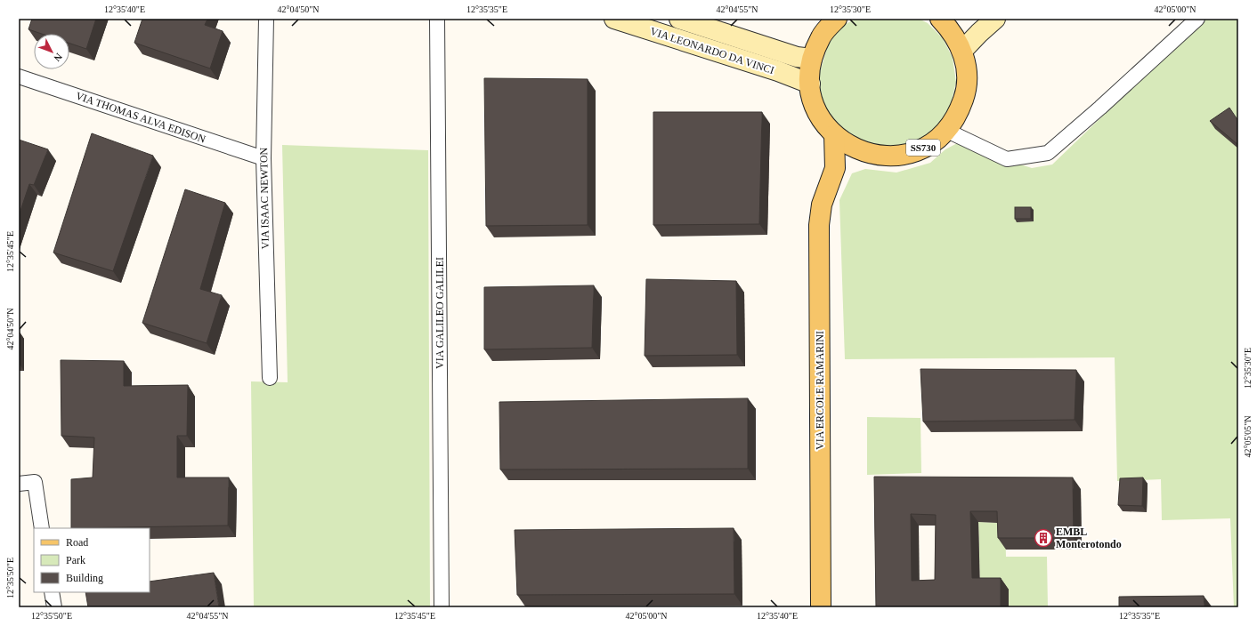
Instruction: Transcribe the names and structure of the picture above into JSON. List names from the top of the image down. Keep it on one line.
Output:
{"streets":{"main road":["VIA LEONARDO DA VINCI","SS730","VIA ERCOLE RAMARINI"],"street":["VIA THOMAS ALVA EDISON","VIA ISAAC NEWTON","VIA GALILEO GALILEI"]},"crossings":[["VIA LEONARDO DA VINCI","SS730"],["VIA THOMAS ALVA EDISON","VIA ISAAC NEWTON"],["SS730","VIA ERCOLE RAMARINI"]],"places":{"building":["EMBL Monterotondo"]},"legend":["Road","Park","Building"],"north":"bottom right","coordinates":["12°35'40\"E","42°04'50\"N","12°35'35\"E","42°04'55\"N","12°35'30\"E","42°05'00\"N","12°35'45\"E","42°05'05\"N","12°35'50\"E"]}
